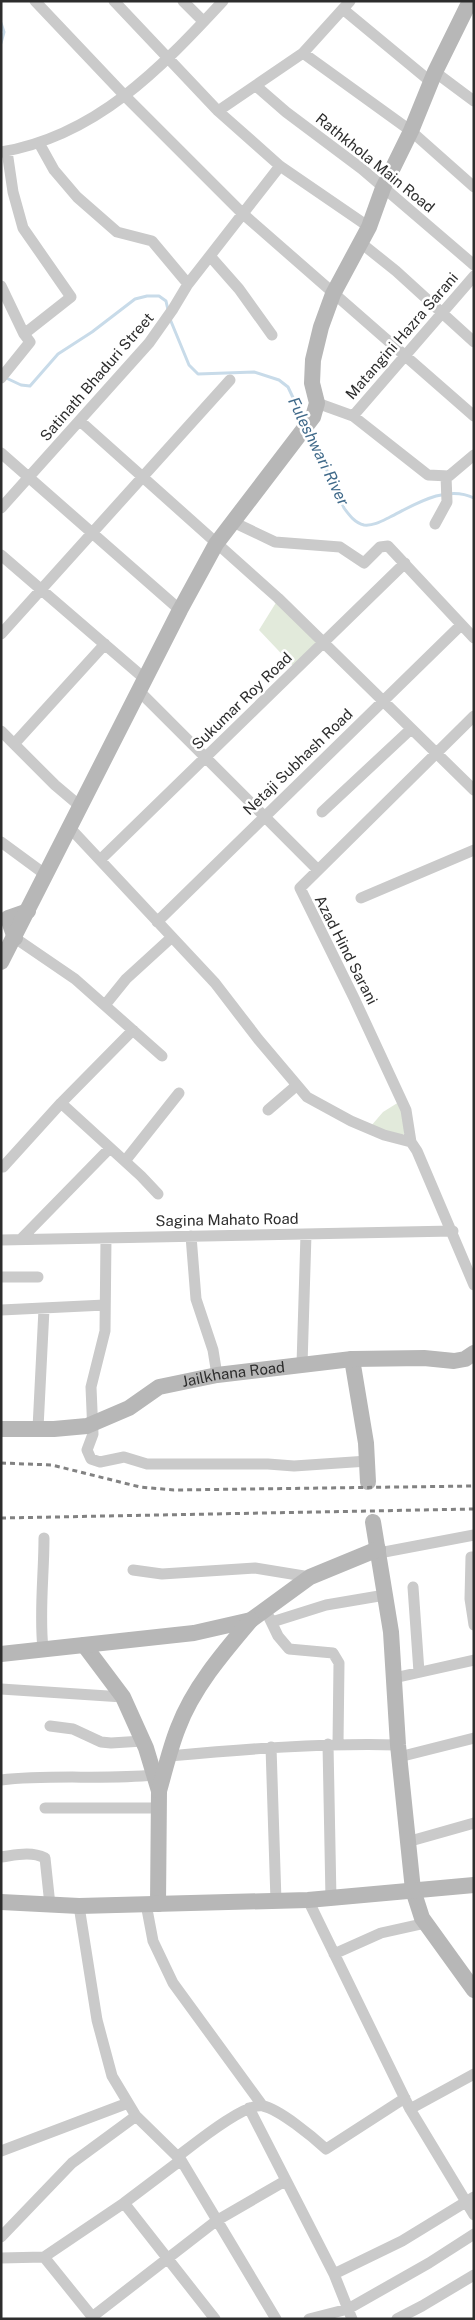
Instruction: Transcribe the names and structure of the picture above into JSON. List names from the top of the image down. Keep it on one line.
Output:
{"streets":{"street":["Rathkhola Main Road","Matangini Hazra Sarani","Satinath Bhaduri Street","Sukumar Roy Road","Netaji Subhash Road","Azad Hind Sarani","Sagina Mahato Road","Jailkhana Road"]},"water":["Fuleshwari River"]}
